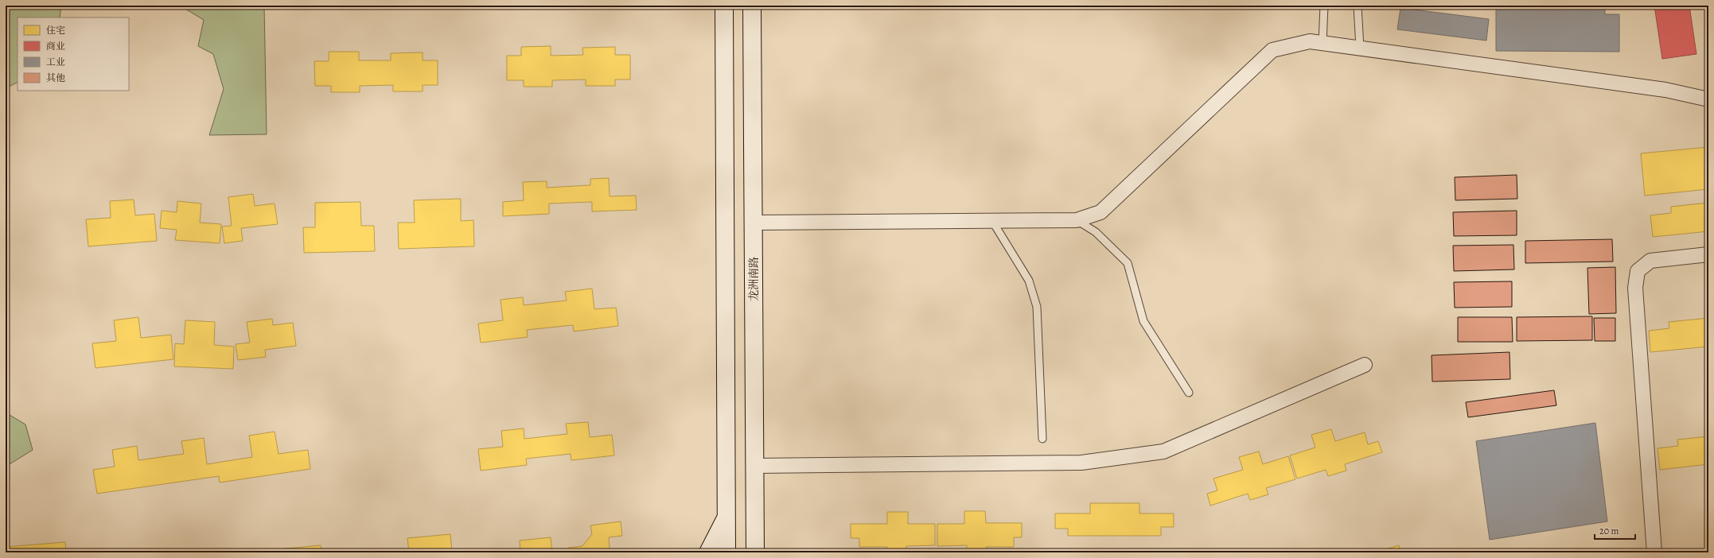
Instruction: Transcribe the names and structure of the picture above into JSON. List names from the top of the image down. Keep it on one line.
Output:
{"streets":{"main road":["龙洲南路"]},"legend":["住宅","商业","工业","其他"],"scale_bar":"20 m"}
